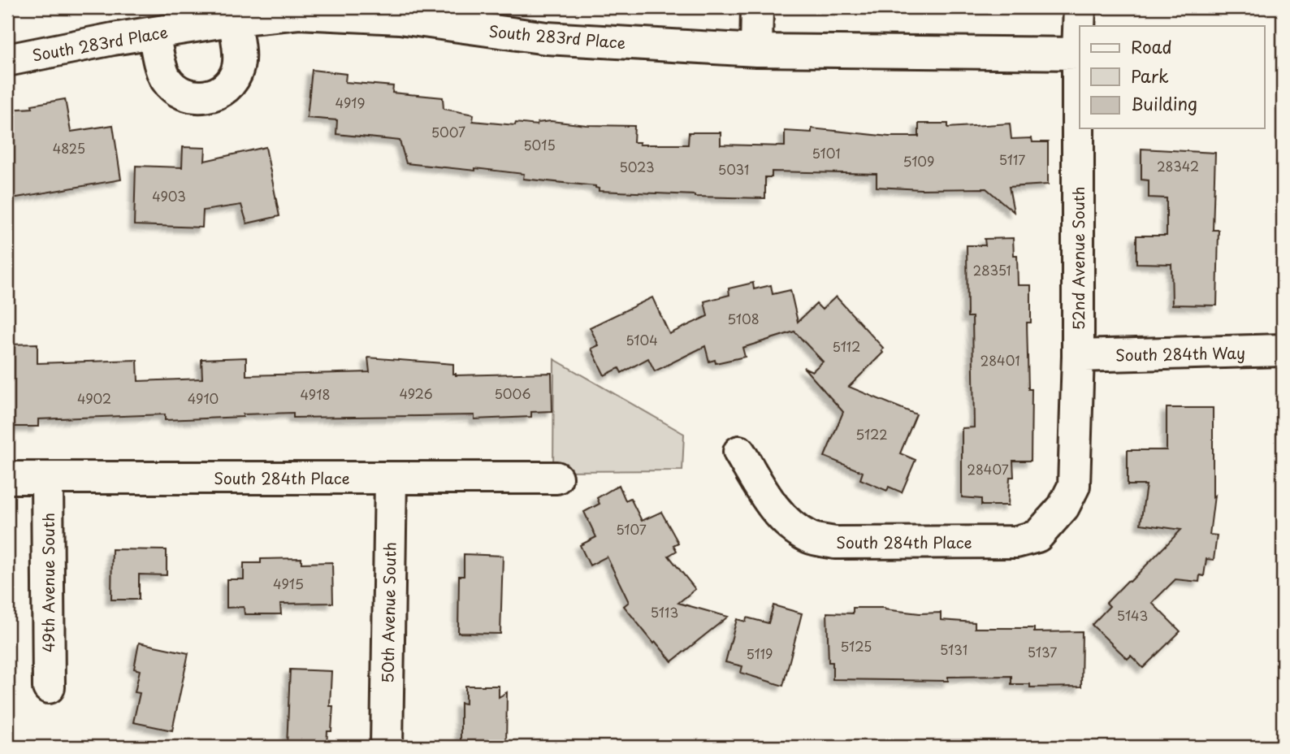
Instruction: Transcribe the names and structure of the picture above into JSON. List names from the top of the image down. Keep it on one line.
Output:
{"streets":{"street":["South 283rd Place","52nd Avenue South","South 284th Way","South 284th Place","49th Avenue South","50th Avenue South"]},"crossings":[["South 283rd Place","52nd Avenue South"],["52nd Avenue South","South 284th Way"],["52nd Avenue South","South 284th Place"],["South 284th Place","49th Avenue South"],["South 284th Place","50th Avenue South"]],"house_numbers":["4919","5007","5015","4825","5101","5117","5109","28342","5023","5031","4903","28351","5108","5104","5112","28401","4926","5006","4918","4902","4910","5122","28407","5107","4915","5113","5143","5125","5131","5137","5119"],"legend":["Road","Park","Building"]}
